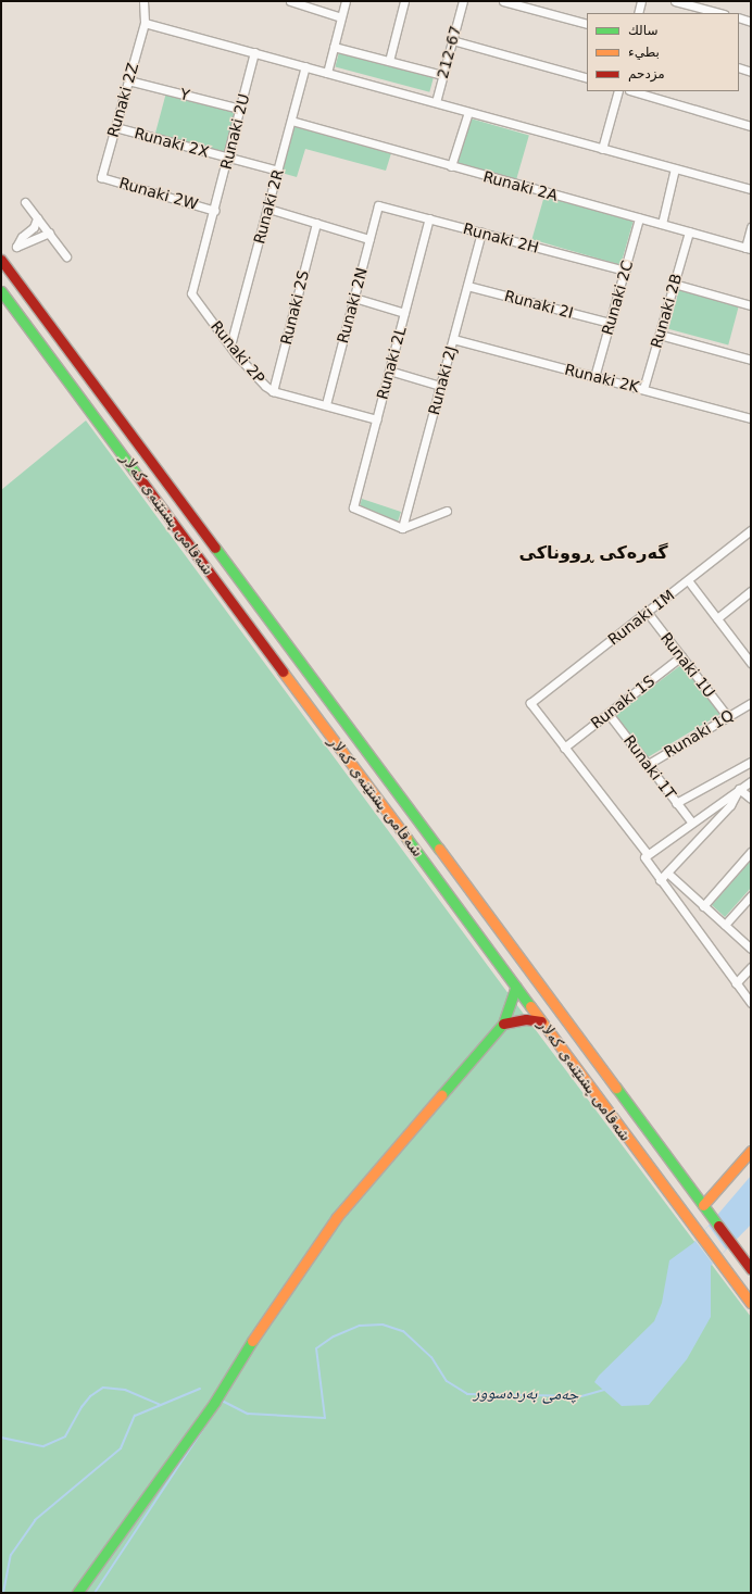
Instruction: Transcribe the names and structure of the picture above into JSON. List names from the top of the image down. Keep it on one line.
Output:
{"streets":{"main road":["شەقامی پشتێنەی کەلار"],"street":["212-67","Y","Runaki 2Z","Runaki 2U","Runaki 2X","Runaki 2A","Runaki 2W","Runaki 2R","Runaki 2H","Runaki 2C","Runaki 2I","Runaki 2N","Runaki 2S","Runaki 2B","Runaki 2P","Runaki 2L","Runaki 2K","Runaki 2J","Runaki 1M","Runaki 1U","Runaki 1S","Runaki 1Q","Runaki 1T"]},"crossings":[["Y","Runaki 2Z"],["Y","Runaki 2U"],["Runaki 2Z","Runaki 2X"],["Runaki 2Z","Runaki 2W"],["Runaki 2U","Runaki 2X"],["Runaki 2U","Runaki 2W"],["Runaki 2U","Runaki 2P"],["Runaki 2X","Runaki 2R"],["Runaki 2A","Runaki 2R"],["Runaki 2A","Runaki 2C"],["Runaki 2A","Runaki 2B"],["Runaki 2W","Runaki 2P"],["Runaki 2R","Runaki 2P"],["Runaki 2H","Runaki 2C"],["Runaki 2H","Runaki 2N"],["Runaki 2H","Runaki 2L"],["Runaki 2H","Runaki 2J"],["Runaki 2C","Runaki 2I"],["Runaki 2C","Runaki 2K"],["Runaki 2I","Runaki 2J"],["Runaki 2N","Runaki 2P"],["Runaki 2S","Runaki 2P"],["Runaki 2B","Runaki 2K"],["Runaki 2P","Runaki 2L"],["Runaki 2L","Runaki 2J"],["Runaki 2K","Runaki 2J"],["Runaki 1M","Runaki 1U"],["Runaki 1M","Runaki 1S"],["Runaki 1U","Runaki 1S"],["Runaki 1U","Runaki 1Q"],["Runaki 1S","Runaki 1T"],["Runaki 1Q","Runaki 1T"]],"districts":["گەرەکی ڕووناکی"],"water":["چەمی بەردەسوور"],"legend":["سالك","بطيء","مزدحم"]}
